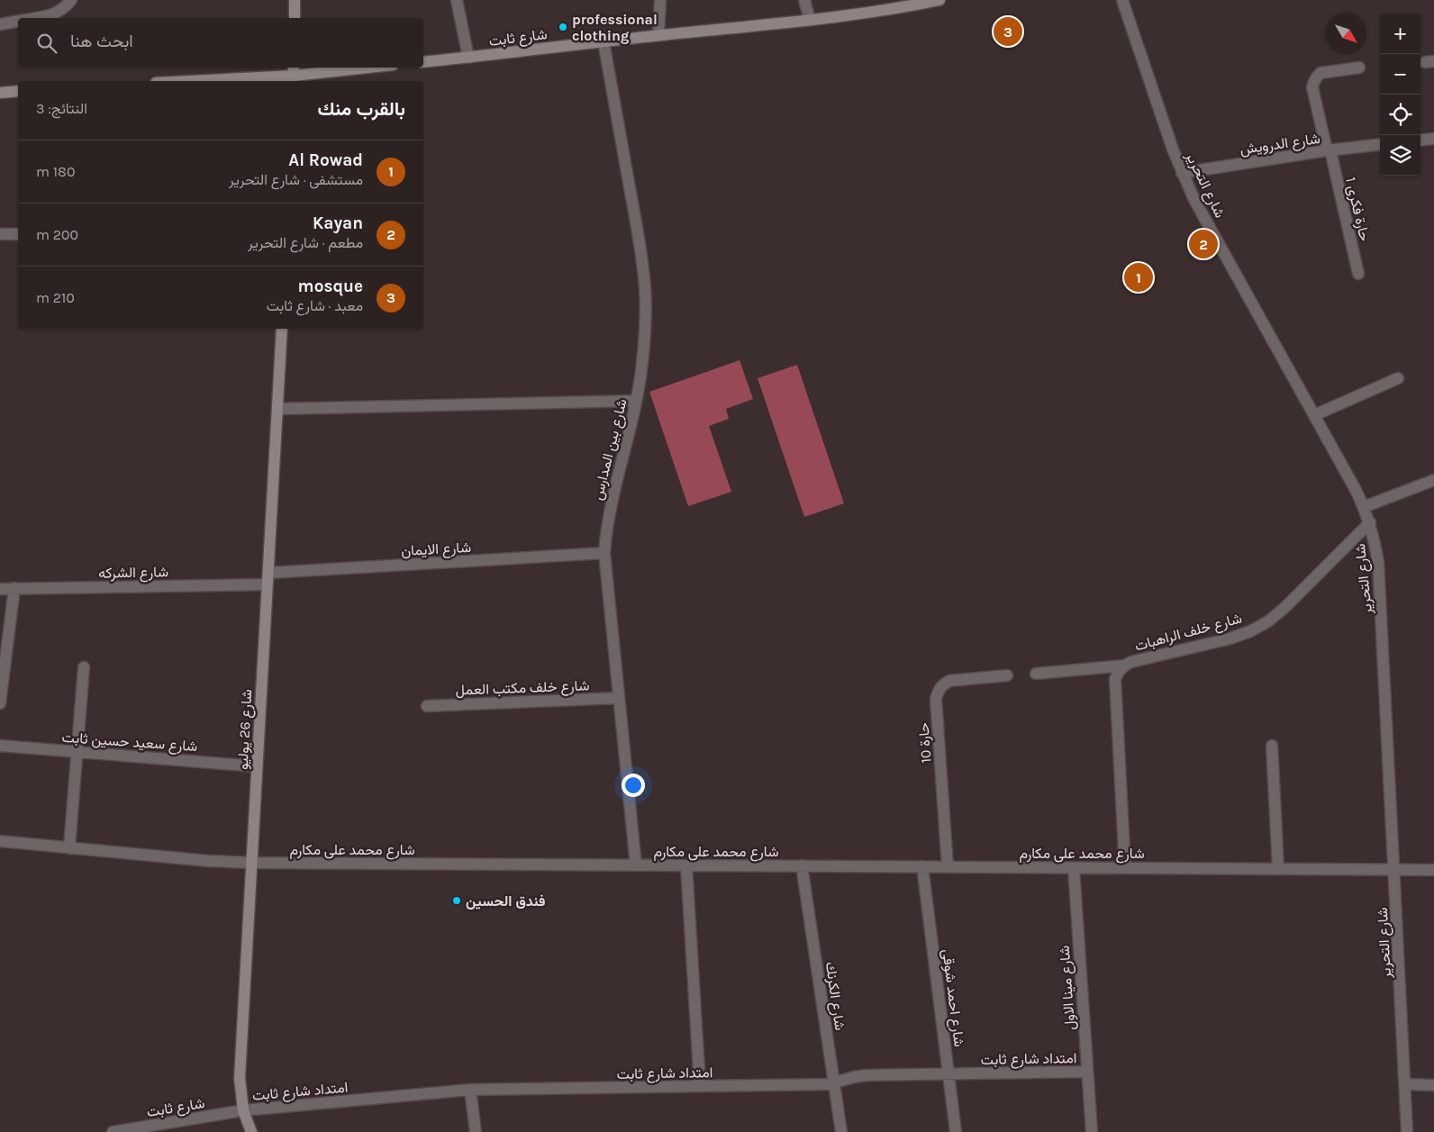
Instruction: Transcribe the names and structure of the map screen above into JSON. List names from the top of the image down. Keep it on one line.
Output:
{"streets":{"street":["شارع ثابت","شارع الدرويش","شارع التحرير","حارة فكرى 1","شارع بين المدارس","شارع الايمان","شارع الشركه","شارع خلف الراهبات","شارع خلف مكتب العمل","شارع 26 يوليو","شارع سعيد حسين ثابت","حارة 10","شارع محمد على مكارم","شارع مينا الاول","شارع الكرنك","شارع احمد شوقى","امتداد شارع ثابت"]},"crossings":[["شارع ثابت","شارع بين المدارس"],["شارع ثابت","شارع 26 يوليو"],["شارع ثابت","امتداد شارع ثابت"],["شارع الدرويش","شارع التحرير"],["شارع الدرويش","حارة فكرى 1"],["شارع التحرير","شارع خلف الراهبات"],["شارع التحرير","شارع محمد على مكارم"],["شارع بين المدارس","شارع الايمان"],["شارع بين المدارس","شارع خلف مكتب العمل"],["شارع بين المدارس","شارع محمد على مكارم"],["شارع الايمان","شارع الشركه"],["شارع الايمان","شارع 26 يوليو"],["شارع الشركه","شارع 26 يوليو"],["شارع خلف الراهبات","شارع محمد على مكارم"],["شارع 26 يوليو","شارع سعيد حسين ثابت"],["شارع 26 يوليو","شارع محمد على مكارم"],["شارع 26 يوليو","امتداد شارع ثابت"],["حارة 10","شارع محمد على مكارم"],["شارع محمد على مكارم","شارع مينا الاول"],["شارع محمد على مكارم","شارع الكرنك"],["شارع محمد على مكارم","شارع احمد شوقى"],["شارع مينا الاول","امتداد شارع ثابت"],["شارع الكرنك","امتداد شارع ثابت"],["شارع احمد شوقى","امتداد شارع ثابت"]],"places":["professional clothing","فندق الحسين"],"north":"bottom right","page":{"map_buttons":["+","−"],"pins":["3","2","1"],"search":"ابحث هنا","heading":["بالقرب منك","النتائج: 3"],"list":[{"mark":"1","name":"Al Rowad","note":"مستشفى · شارع التحرير","value":"180 m"},{"mark":"2","name":"Kayan","note":"مطعم · شارع التحرير","value":"200 m"},{"mark":"3","name":"mosque","note":"معبد · شارع ثابت","value":"210 m"}]}}
